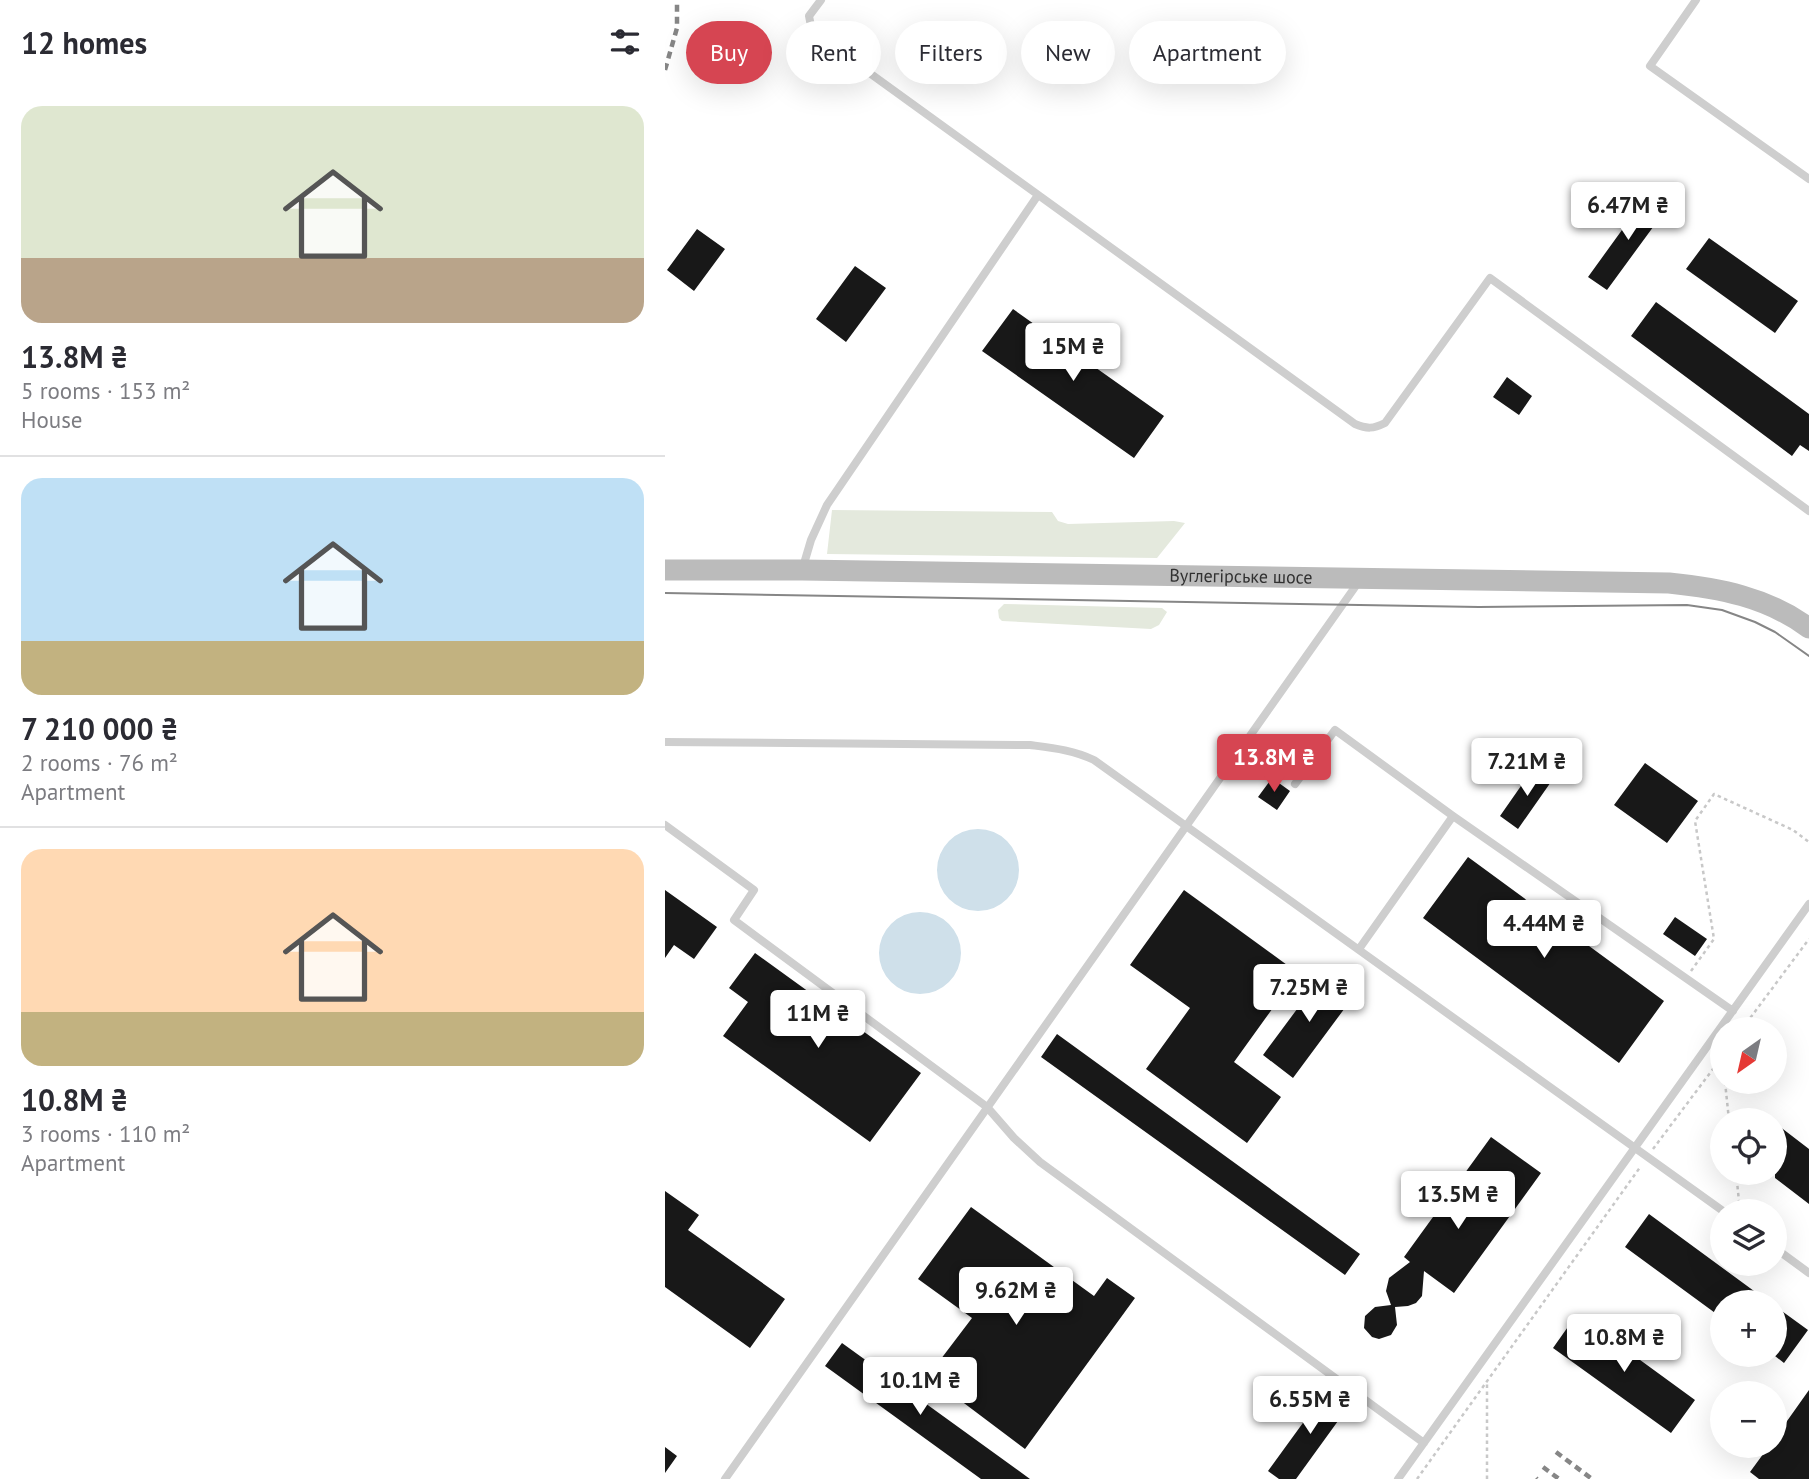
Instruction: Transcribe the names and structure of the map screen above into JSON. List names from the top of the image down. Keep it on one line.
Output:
{"streets":{"street":["Вуглегірське шосе"]},"north":"bottom left","page":{"heading":"12 homes","chip":["Buy","Rent","Filters","New","Apartment"],"list":[{"name":"13.8M ₴","note":"5 rooms · 153 m² · House"},{"name":"7 210 000 ₴","note":"2 rooms · 76 m² · Apartment"},{"name":"10.8M ₴","note":"3 rooms · 110 m² · Apartment"}],"price":["6.47M ₴","15M ₴","13.8M ₴","7.21M ₴","4.44M ₴","7.25M ₴","11M ₴","13.5M ₴","9.62M ₴","10.8M ₴","10.1M ₴","6.55M ₴"],"map_buttons":["+","−"]}}
